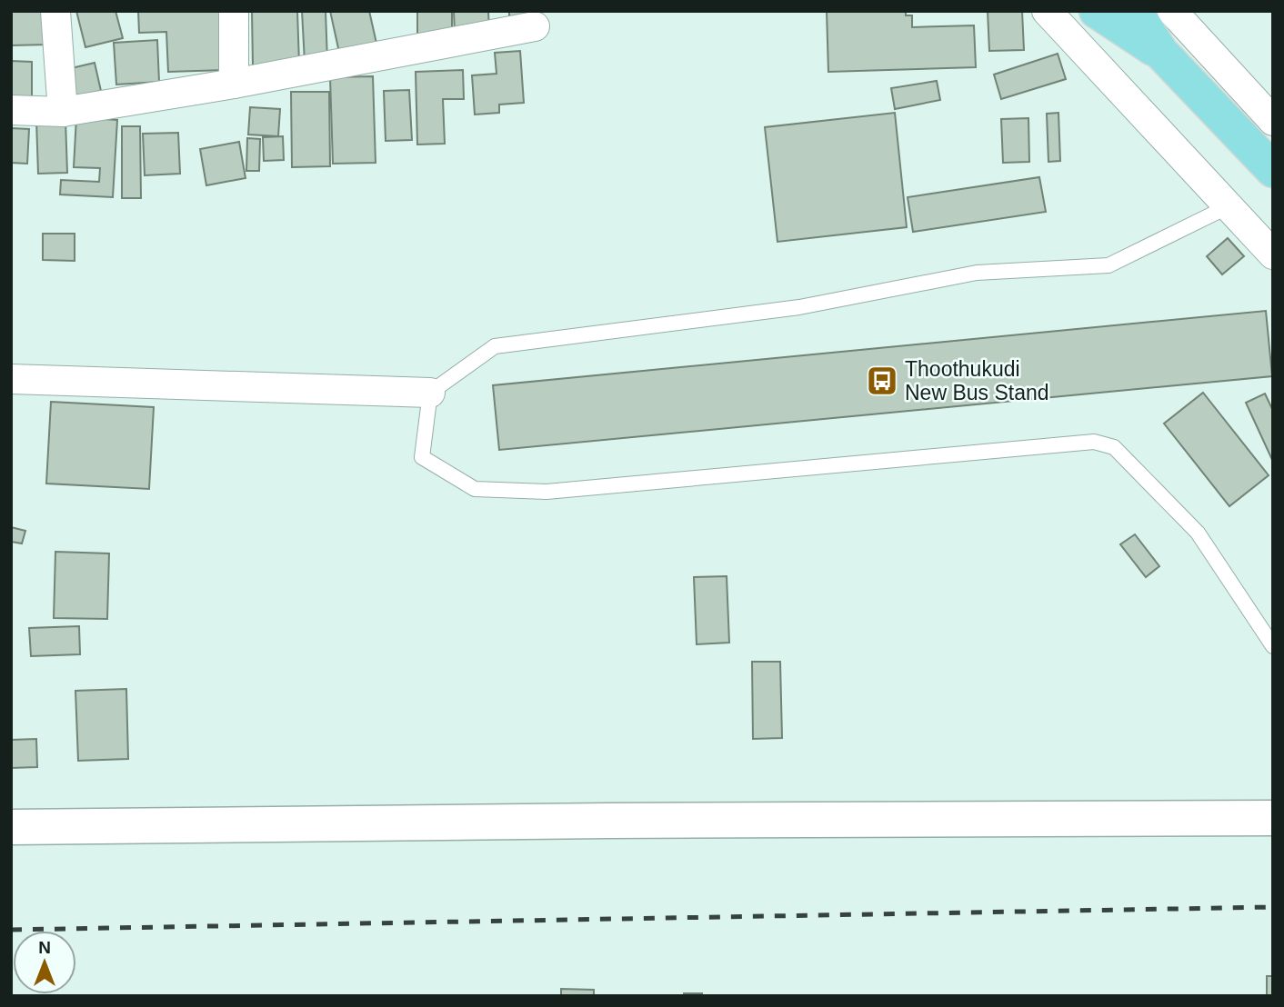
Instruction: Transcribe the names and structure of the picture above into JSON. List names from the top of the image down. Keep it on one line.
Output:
{"places":{"bus stop":["Thoothukudi New Bus Stand"]},"north":"top"}
